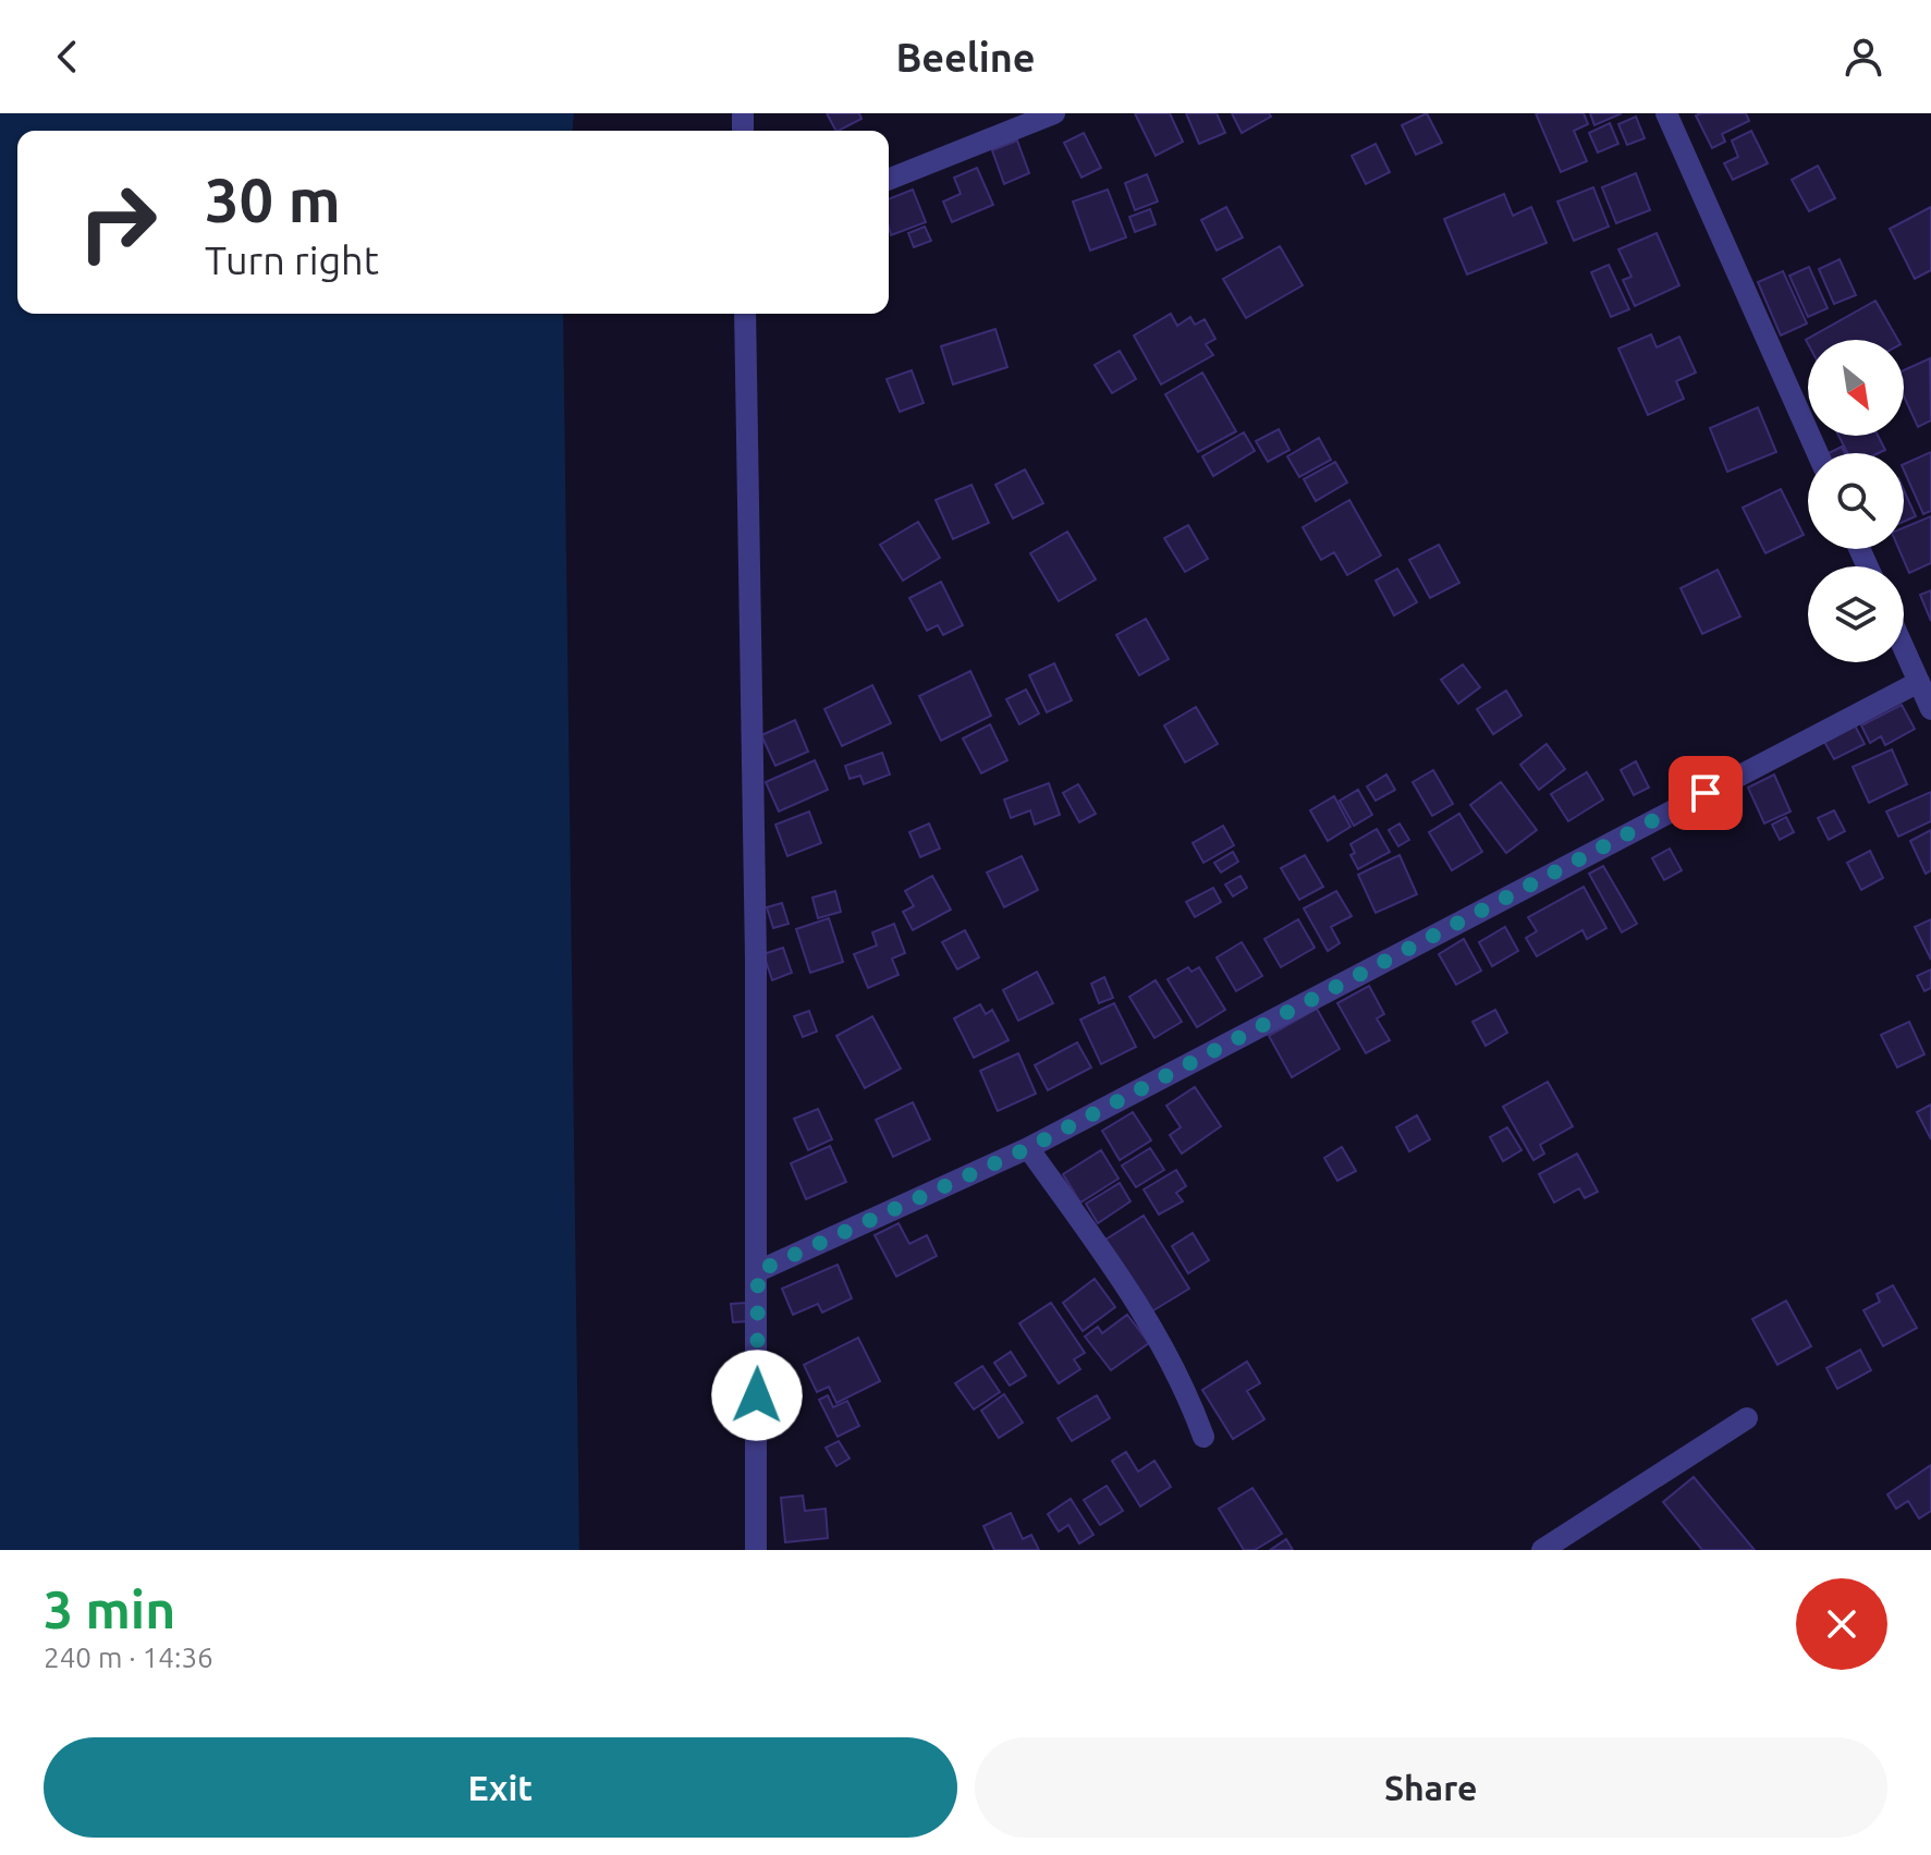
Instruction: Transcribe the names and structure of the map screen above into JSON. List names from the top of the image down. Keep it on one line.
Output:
{"north":"bottom right","page":{"header":"Beeline","turn":["30 m","Turn right"],"heading":["3 min","240 m · 14:36"],"buttons":["Exit","Share"]}}
